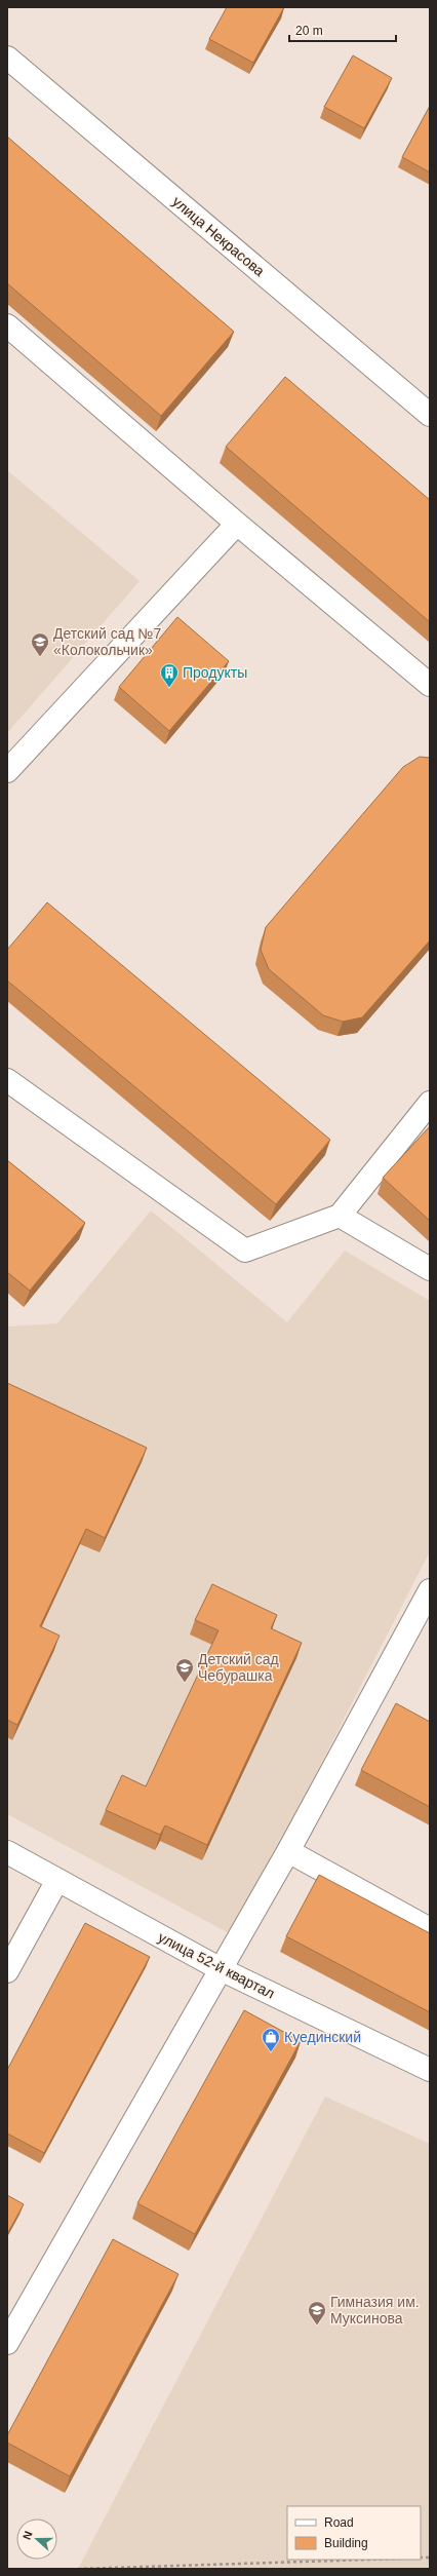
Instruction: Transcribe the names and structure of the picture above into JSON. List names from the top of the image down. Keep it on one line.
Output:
{"streets":{"street":["улица Некрасова","улица 52-й квартал"]},"places":{"school or university":["Детский сад №7 «Колокольчик»","Детский сад Чебурашка","Гимназия им. Муксинова"],"building":["Продукты"],"shop":["Куединский"]},"legend":["Road","Building"],"scale_bar":"20 m","north":"left"}
